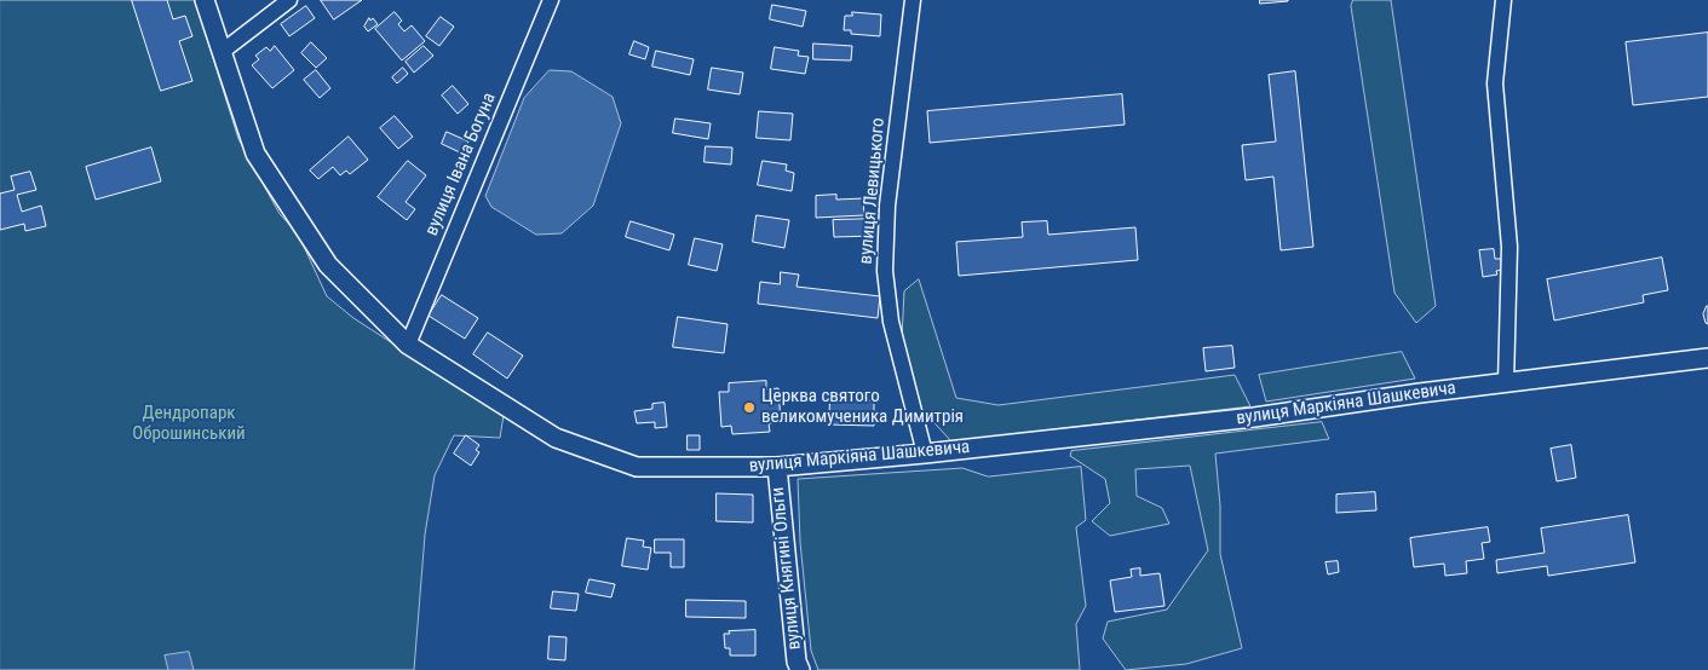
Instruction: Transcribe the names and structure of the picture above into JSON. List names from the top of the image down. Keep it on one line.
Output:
{"streets":{"street":["вулиця Івана Богуна","вулиця Левицького","вулиця Маркіяна Шашкевича","вулиця Княгині Ольги"]},"crossings":[["вулиця Івана Богуна","вулиця Маркіяна Шашкевича"],["вулиця Левицького","вулиця Маркіяна Шашкевича"],["вулиця Маркіяна Шашкевича","вулиця Княгині Ольги"]],"parks":["Дендропарк Оброшинський"],"places":["Церква святого великомученика Димитрія"]}
